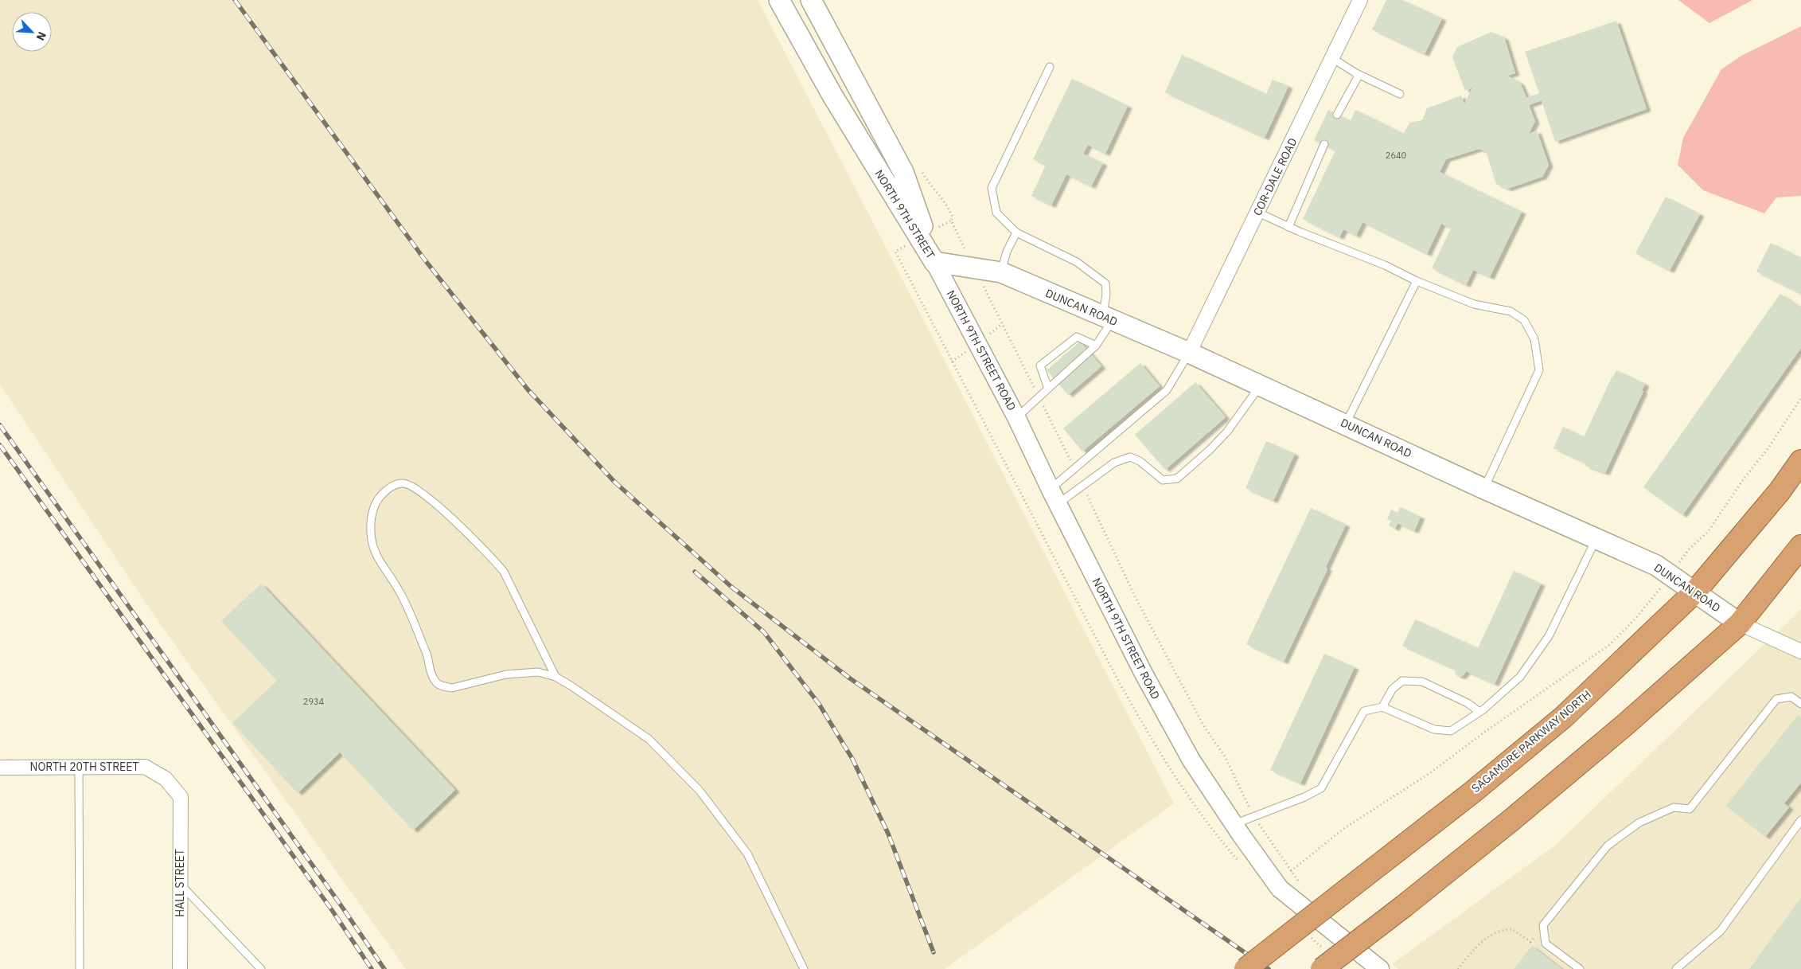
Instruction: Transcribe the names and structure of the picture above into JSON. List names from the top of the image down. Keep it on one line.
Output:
{"streets":{"highway":["SAGAMORE PARKWAY NORTH"],"main road":["NORTH 9TH STREET","DUNCAN ROAD"],"street":["COR-DALE ROAD","NORTH 9TH STREET ROAD","NORTH 20TH STREET","HALL STREET"]},"crossings":[["COR-DALE ROAD","DUNCAN ROAD"],["NORTH 9TH STREET","DUNCAN ROAD"],["NORTH 9TH STREET","NORTH 9TH STREET ROAD"],["DUNCAN ROAD","NORTH 9TH STREET ROAD"],["DUNCAN ROAD","SAGAMORE PARKWAY NORTH"],["NORTH 20TH STREET","HALL STREET"]],"house_numbers":["2640","2934"],"north":"bottom right"}
